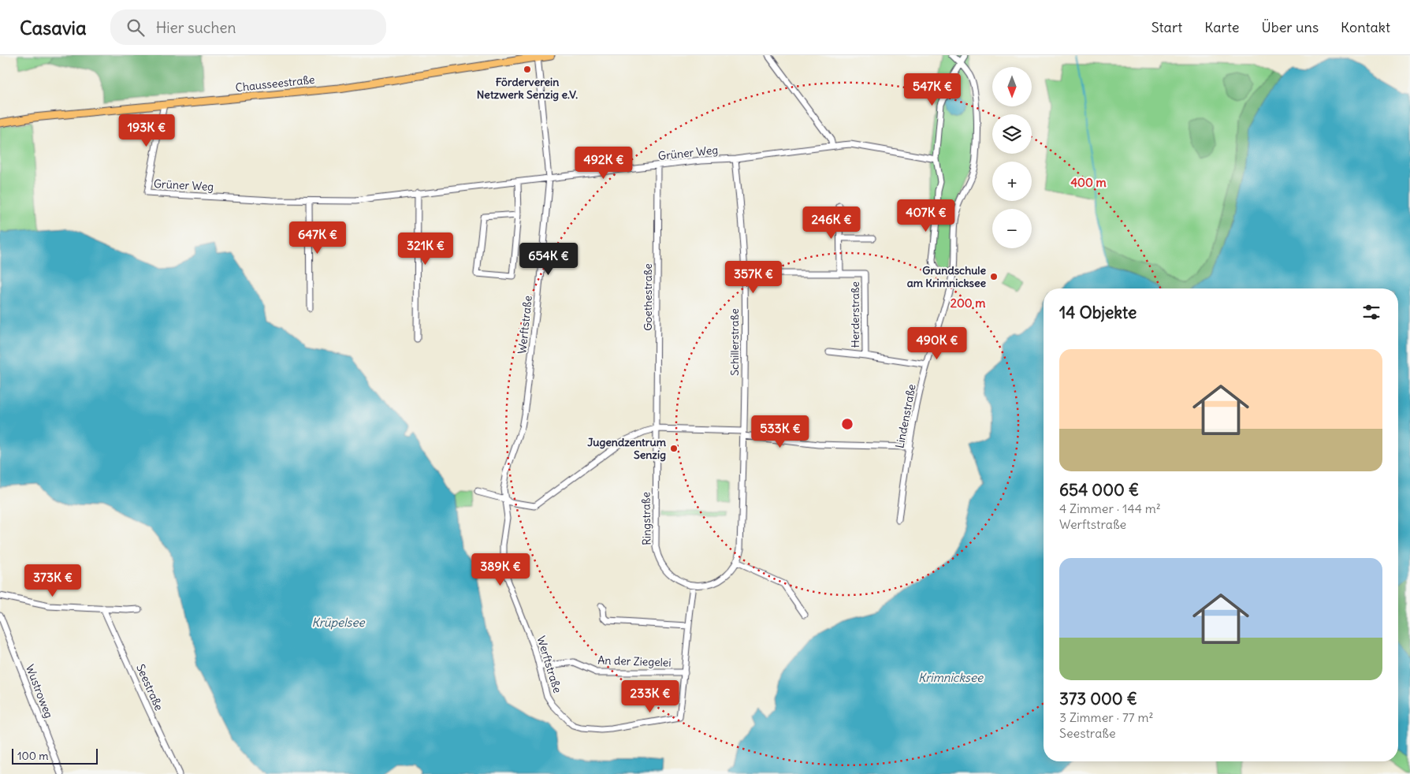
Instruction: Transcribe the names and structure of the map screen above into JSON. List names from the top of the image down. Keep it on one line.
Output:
{"streets":{"main road":["Chausseestraße"],"street":["Grüner Weg","Goethestraße","Herderstraße","Werftstraße","Schillerstraße","Lindenstraße","Ringstraße","An der Ziegelei","Seestraße","Wustroweg"]},"crossings":[["Chausseestraße","Grüner Weg"],["Chausseestraße","Werftstraße"],["Grüner Weg","Goethestraße"],["Grüner Weg","Werftstraße"],["Grüner Weg","Schillerstraße"],["Goethestraße","Ringstraße"],["Herderstraße","Schillerstraße"],["Herderstraße","Lindenstraße"],["Werftstraße","An der Ziegelei"]],"water":["Krüpelsee","Krimnicksee"],"places":["Förderverein Netzwerk Senzig e.V.","Grundschule am Krimnicksee","Jugendzentrum Senzig"],"scale_bar":"100 m","north":"bottom","page":{"header":"Casavia","search":"Hier suchen","nav":["Start","Karte","Über uns","Kontakt"],"map_buttons":["+","−"],"price":["547K €","193K €","492K €","407K €","246K €","647K €","321K €","654K €","357K €","490K €","533K €","389K €","373K €","233K €"],"heading":"14 Objekte","list":[{"name":"654 000 €","note":"4 Zimmer · 144 m² · Werftstraße"},{"name":"373 000 €","note":"3 Zimmer · 77 m² · Seestraße"}],"scale":"100 m"},"rings":["400 m","200 m"]}
